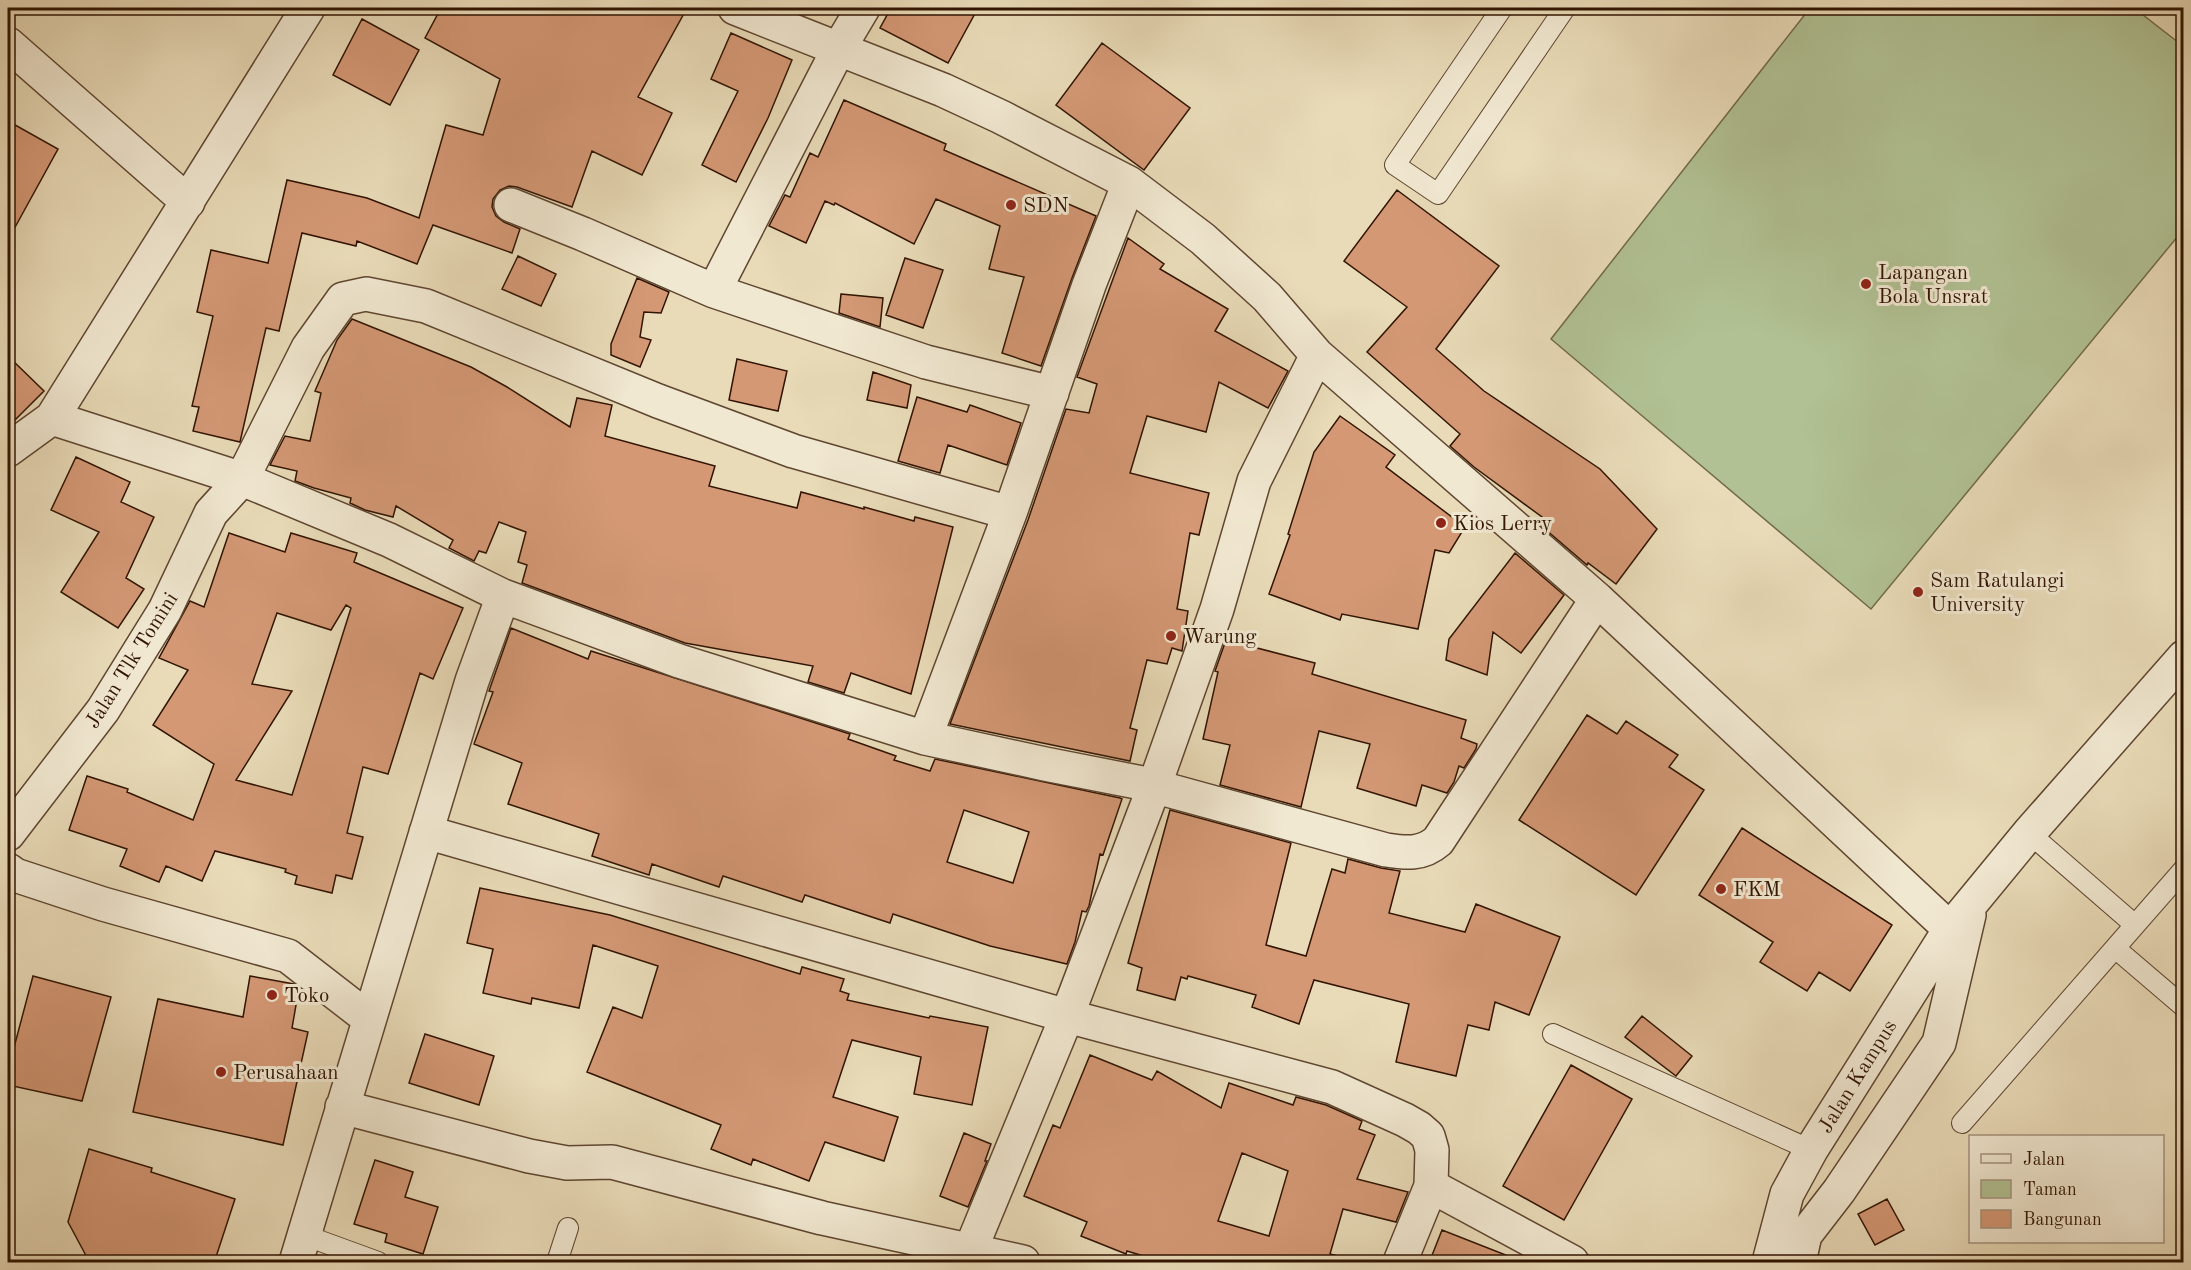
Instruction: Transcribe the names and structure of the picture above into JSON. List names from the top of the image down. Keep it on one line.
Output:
{"streets":{"street":["Jalan Tlk Tomini","Jalan Kampus"]},"places":["SDN","Lapangan Bola Unsrat","Kios Lerry","Sam Ratulangi University","Warung","FKM","Toko","Perusahaan"],"legend":["Jalan","Taman","Bangunan"]}
